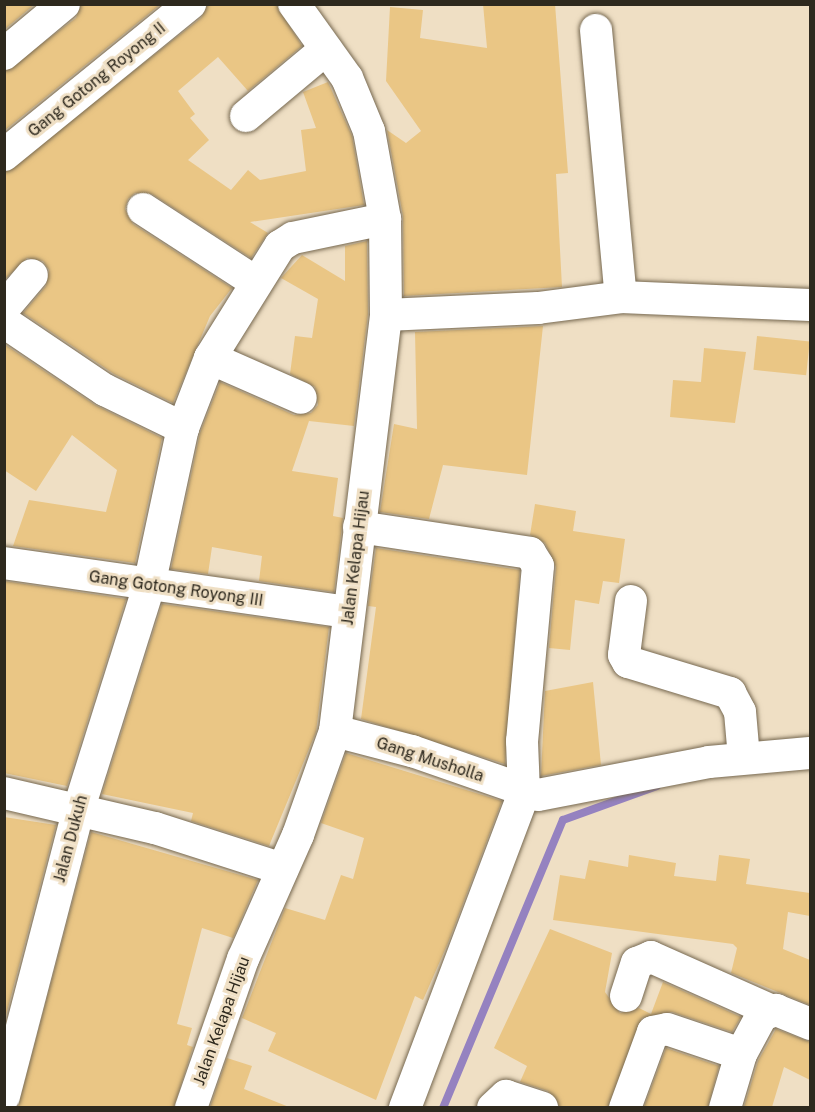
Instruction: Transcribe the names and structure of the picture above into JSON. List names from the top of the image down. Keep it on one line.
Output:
{"streets":{"street":["Gang Gotong Royong II","Jalan Kelapa Hijau","Gang Gotong Royong III","Gang Musholla","Jalan Dukuh"]},"crossings":[["Jalan Kelapa Hijau","Gang Gotong Royong III"],["Jalan Kelapa Hijau","Gang Musholla"],["Jalan Kelapa Hijau","Jalan Dukuh"],["Gang Gotong Royong III","Jalan Dukuh"]]}
